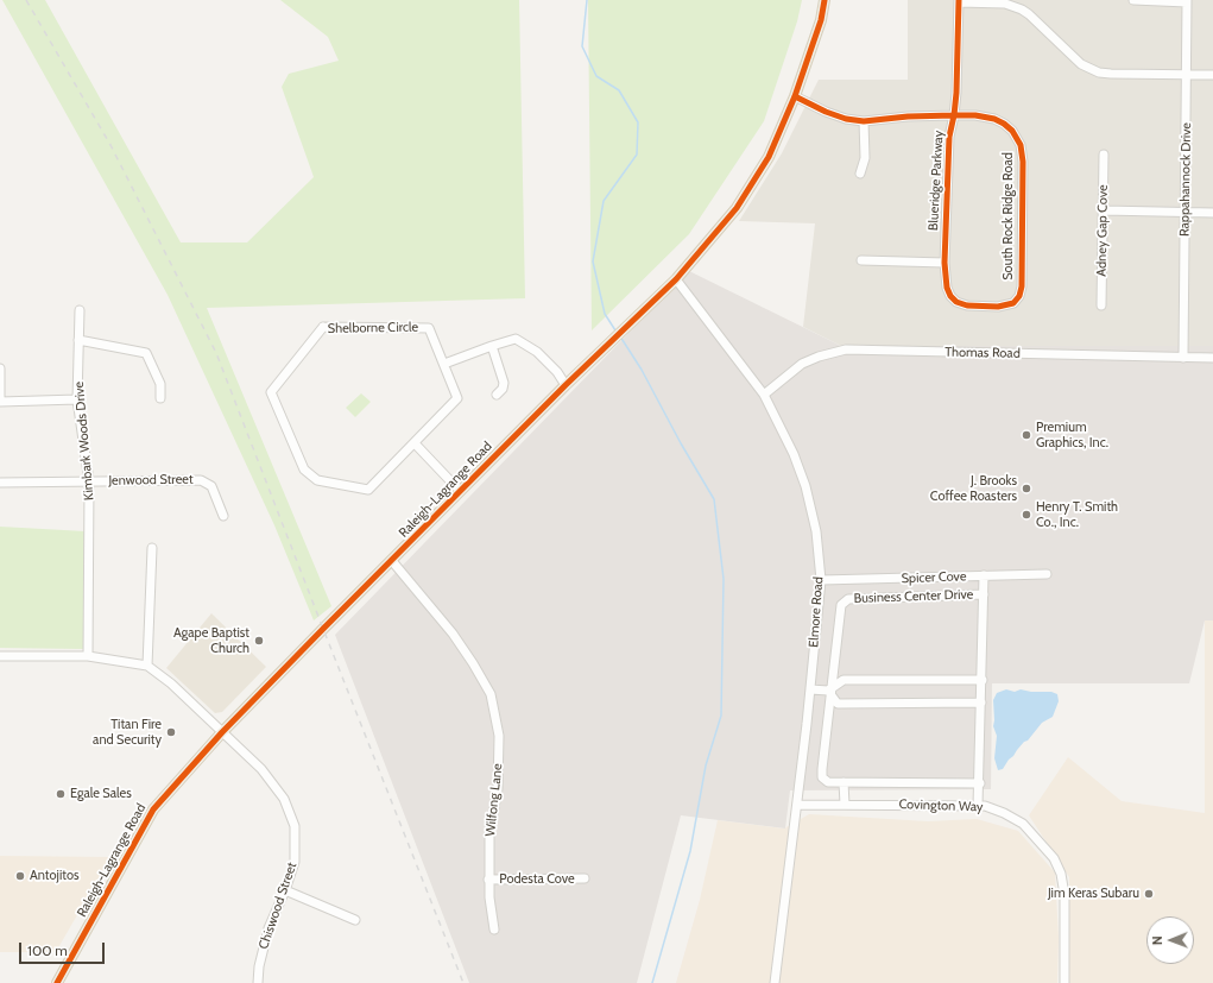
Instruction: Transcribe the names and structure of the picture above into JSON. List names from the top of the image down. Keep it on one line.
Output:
{"streets":{"main road":["Raleigh-Lagrange Road"],"street":["Rappahannock Drive","Blueridge Parkway","South Rock Ridge Road","Adney Gap Cove","Shelborne Circle","Thomas Road","Kimbark Woods Drive","Jenwood Street","Spicer Cove","Business Center Drive","Elmore Road","Wilfong Lane","Covington Way","Podesta Cove","Chiswood Street"]},"crossings":[["Rappahannock Drive","Thomas Road"],["Blueridge Parkway","South Rock Ridge Road"],["Thomas Road","Elmore Road"],["Kimbark Woods Drive","Jenwood Street"],["Kimbark Woods Drive","Chiswood Street"],["Raleigh-Lagrange Road","Elmore Road"],["Raleigh-Lagrange Road","Wilfong Lane"],["Raleigh-Lagrange Road","Chiswood Street"],["Spicer Cove","Business Center Drive"],["Spicer Cove","Elmore Road"],["Business Center Drive","Covington Way"],["Elmore Road","Covington Way"],["Wilfong Lane","Podesta Cove"]],"places":["Premium Graphics, Inc.","J. Brooks Coffee Roasters","Henry T. Smith Co., Inc.","Agape Baptist Church","Titan Fire and Security","Egale Sales","Antojitos","Jim Keras Subaru"],"scale_bar":"100 m","north":"left"}
